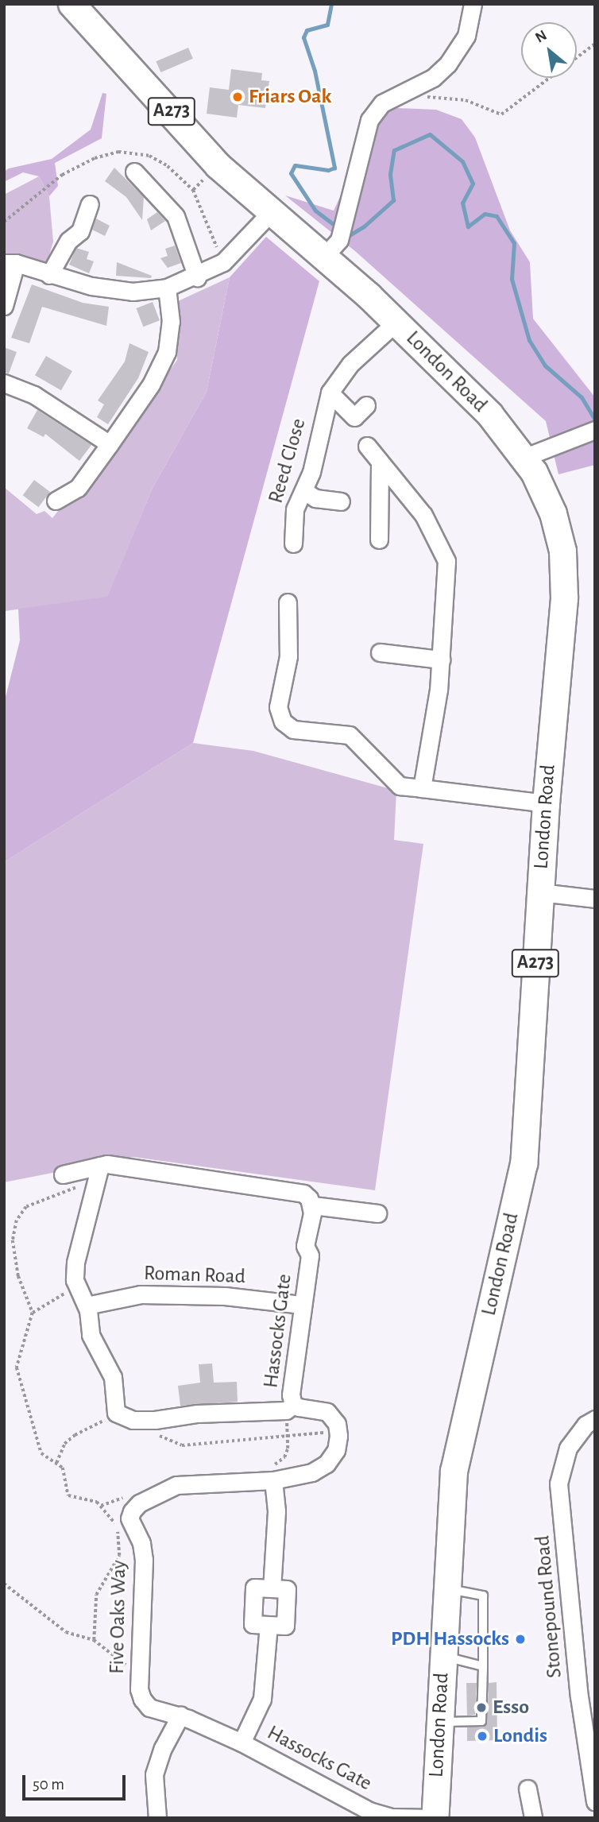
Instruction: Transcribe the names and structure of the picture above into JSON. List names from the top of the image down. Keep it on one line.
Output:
{"streets":{"main road":["A273","London Road"],"street":["Reed Close","Roman Road","Hassocks Gate","Stonepound Road","Five Oaks Way"]},"crossings":[["London Road","Reed Close"],["London Road","Hassocks Gate"],["Roman Road","Hassocks Gate"],["Hassocks Gate","Five Oaks Way"]],"places":["Friars Oak","PDH Hassocks","Esso","Londis"],"scale_bar":"50 m","north":"top left"}
